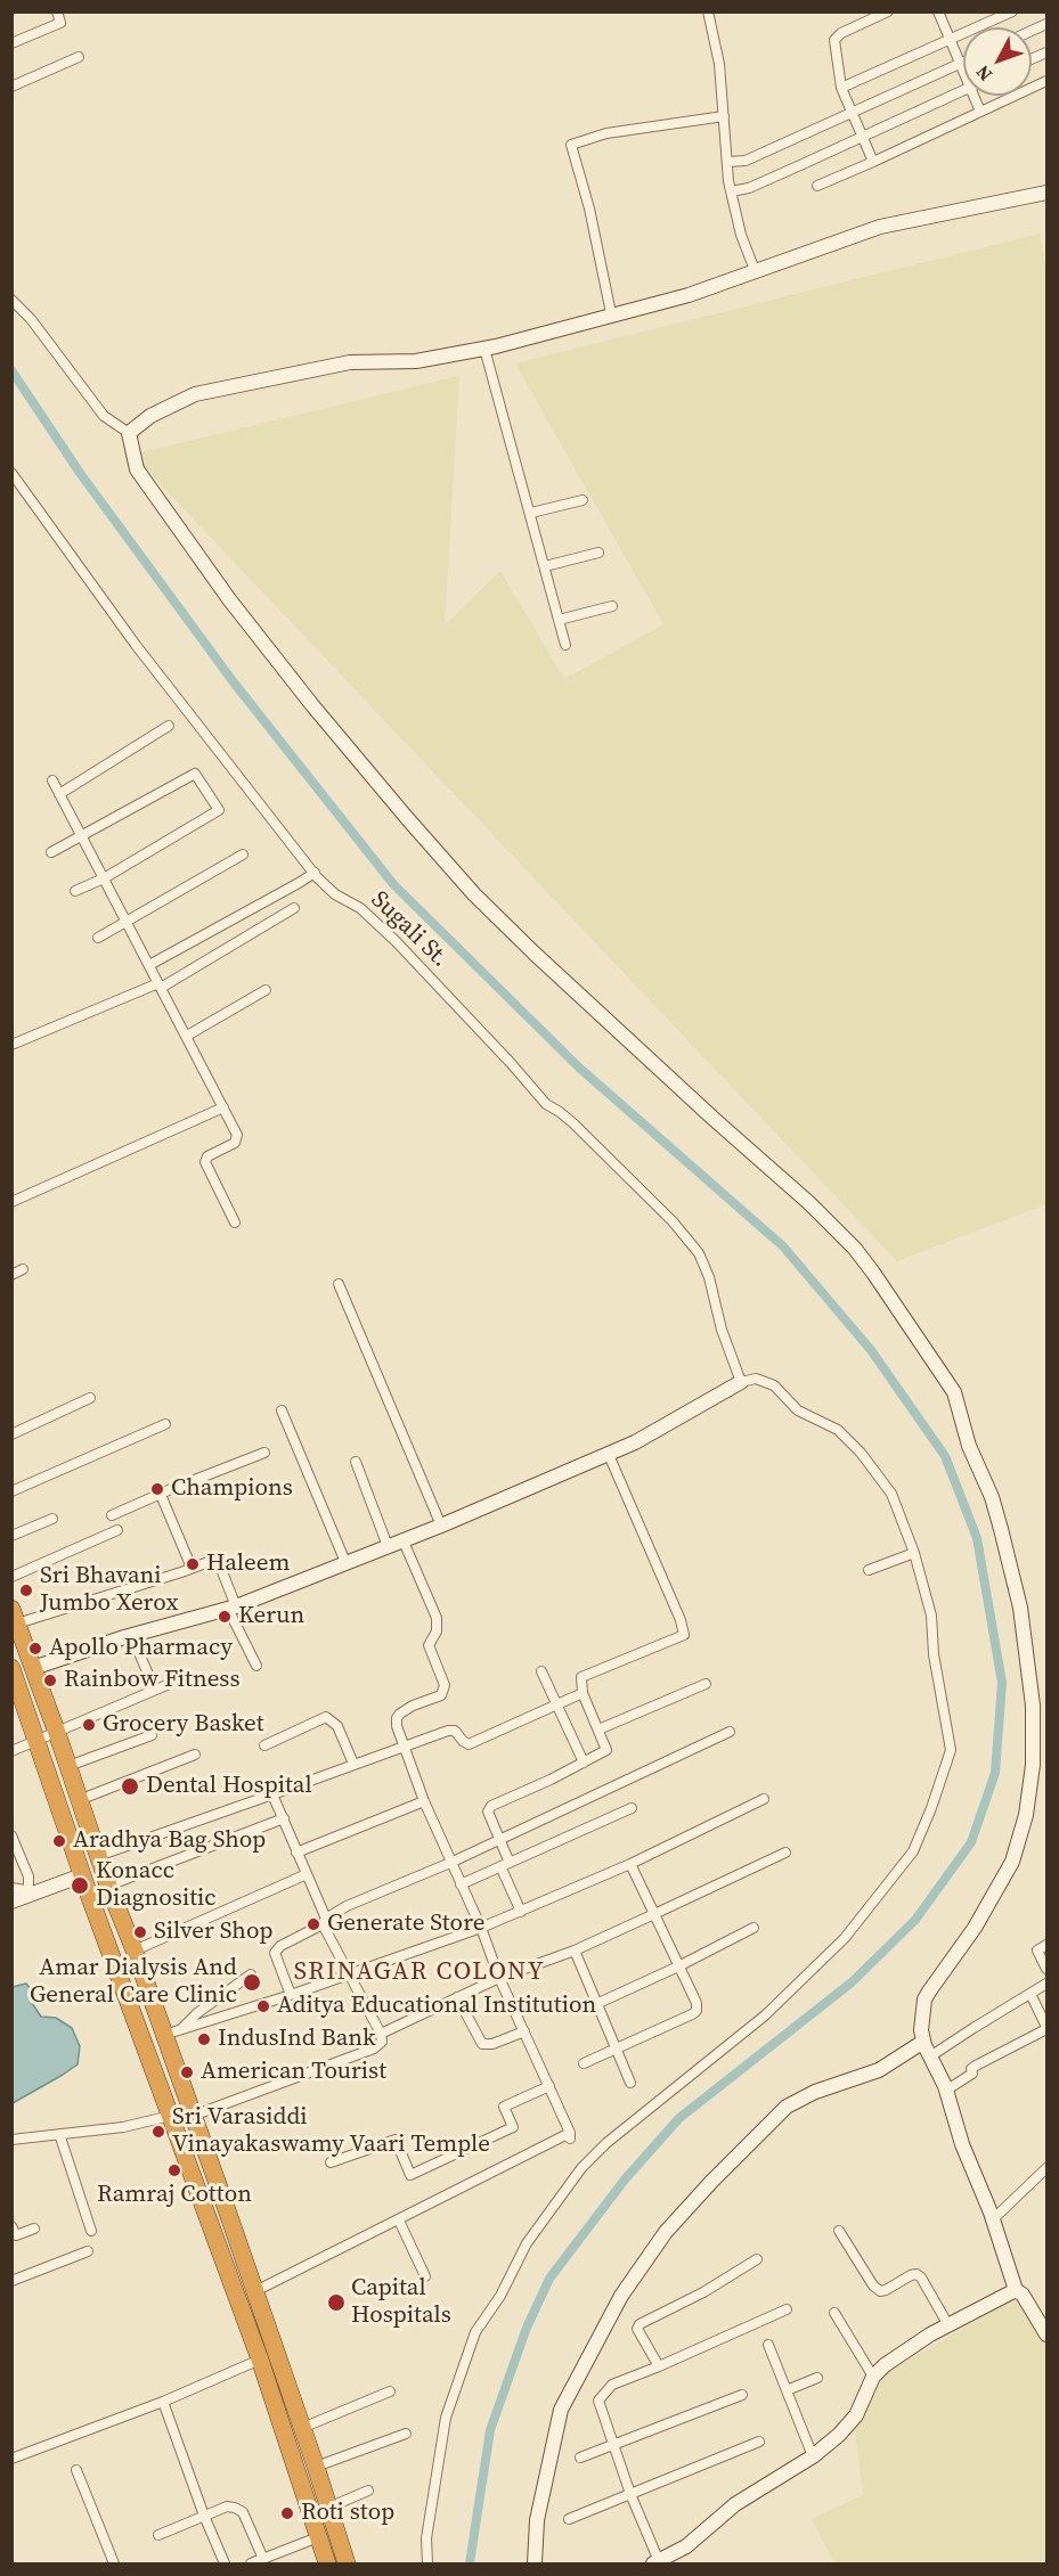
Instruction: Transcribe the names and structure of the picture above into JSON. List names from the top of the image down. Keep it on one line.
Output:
{"streets":{"street":["Sugali St."]},"districts":["SRINAGAR COLONY"],"places":["Champions","Haleem","Sri Bhavani Jumbo Xerox","Kerun","Apollo Pharmacy","Rainbow Fitness","Grocery Basket","Dental Hospital","Aradhya Bag Shop","Konacc Diagnositic","Generate Store","Silver Shop","Amar Dialysis And General Care Clinic","Aditya Educational Institution","IndusInd Bank","American Tourist","Sri Varasiddi Vinayakaswamy Vaari Temple","Ramraj Cotton","Capital Hospitals","Roti stop"],"north":"bottom left"}
